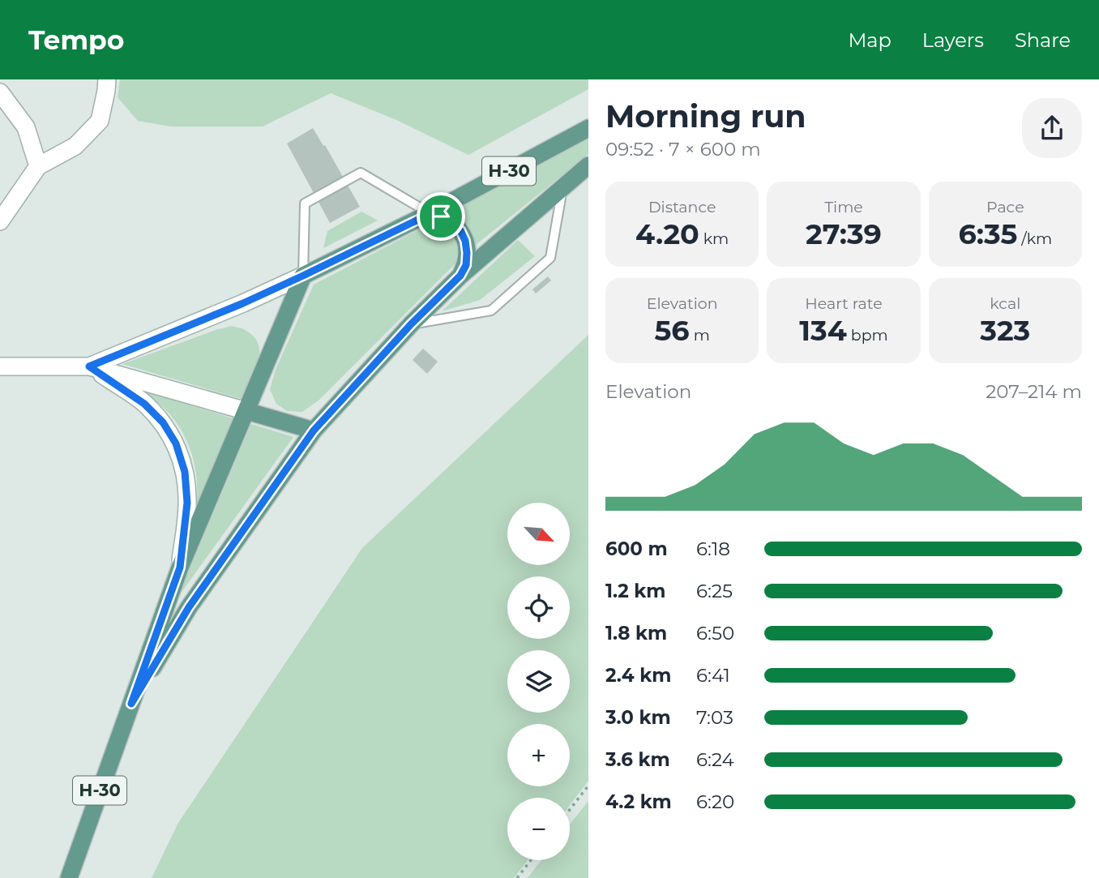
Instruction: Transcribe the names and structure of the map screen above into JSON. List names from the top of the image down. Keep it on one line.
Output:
{"streets":{"main road":["Н-30"]},"north":"bottom right","page":{"header":"Tempo","nav":["Map","Layers","Share"],"heading":["Morning run","09:52 · 7 × 600 m"],"stats":[["Distance","4.20 km"],["Time","27:39"],["Pace","6:35 /km"],["Elevation","56 m"],["Heart rate","134 bpm"],["kcal","323"]],"chart":["Elevation","207–214 m"],"map_buttons":["+","−"],"list":[{"name":"600 m","note":"6:18"},{"name":"1.2 km","note":"6:25"},{"name":"1.8 km","note":"6:50"},{"name":"2.4 km","note":"6:41"},{"name":"3.0 km","note":"7:03"},{"name":"3.6 km","note":"6:24"},{"name":"4.2 km","note":"6:20"}]}}
